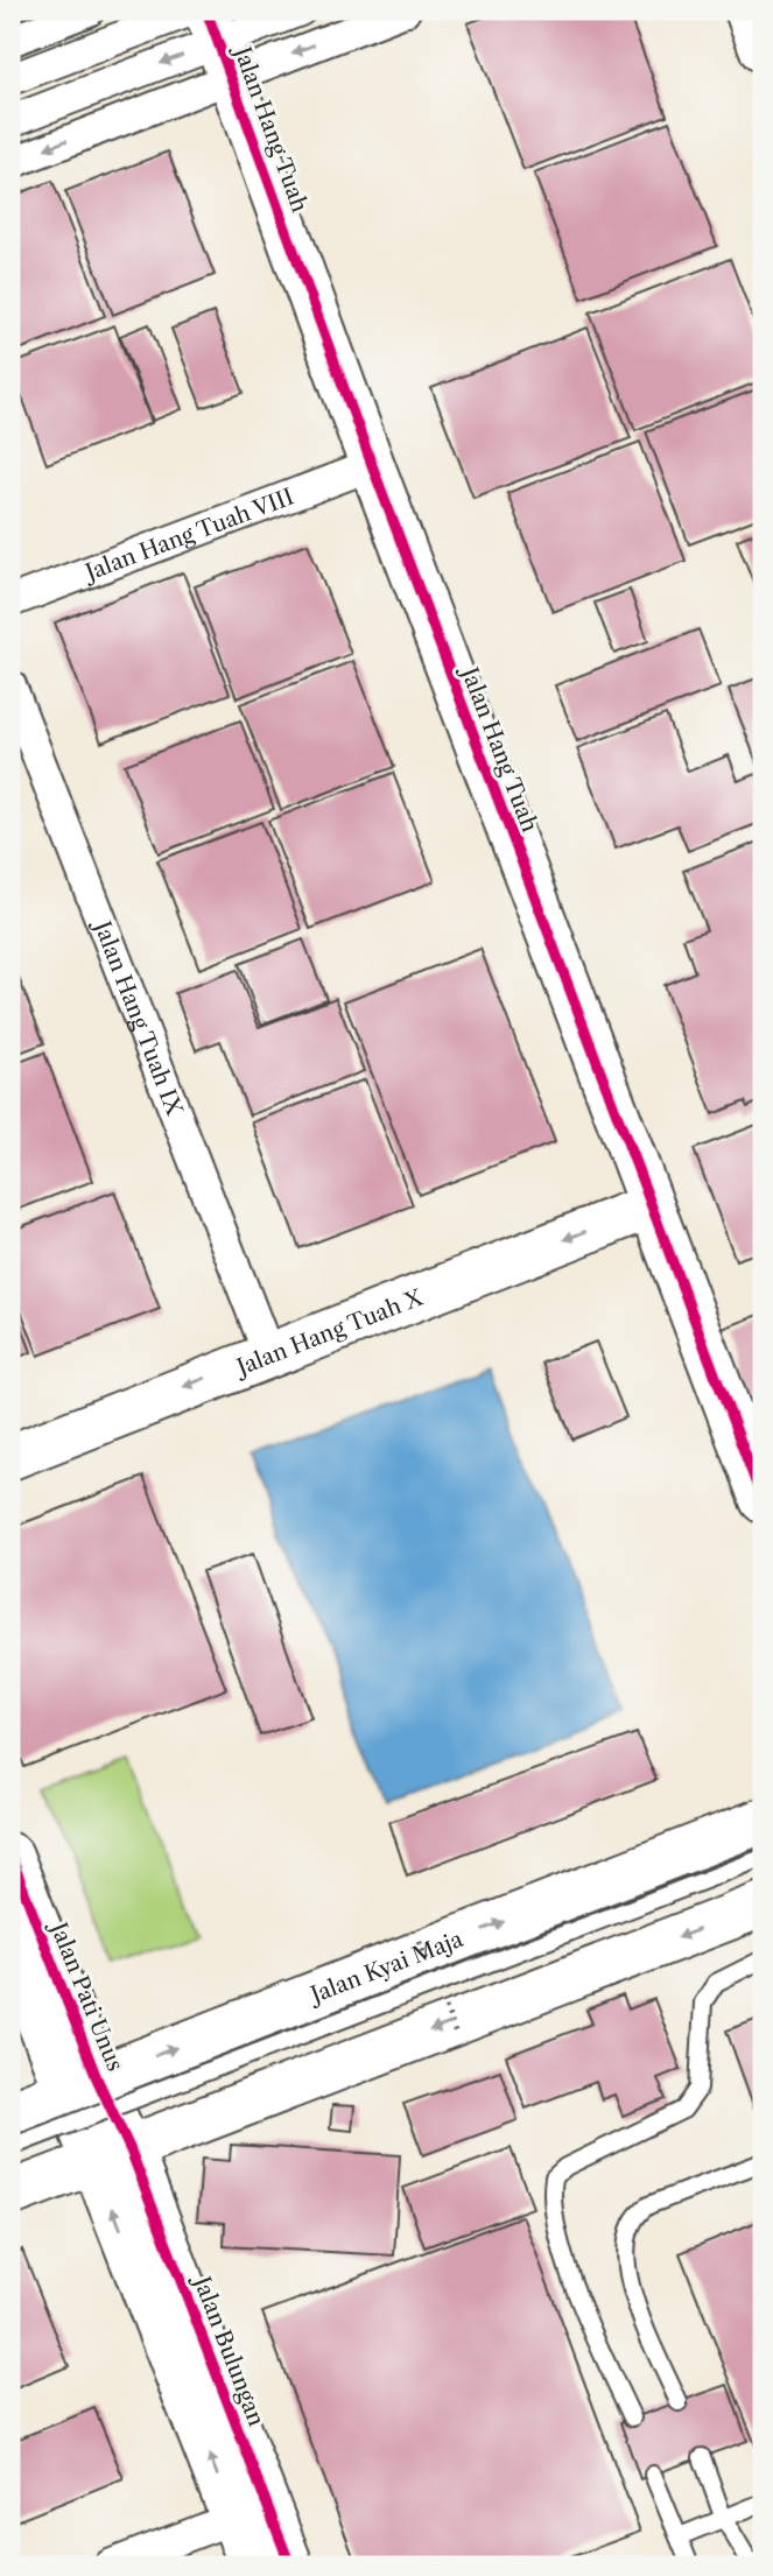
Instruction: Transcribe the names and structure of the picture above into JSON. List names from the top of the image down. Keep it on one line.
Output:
{"streets":{"street":["Jalan Hang Tuah","Jalan Hang Tuah VIII","Jalan Hang Tuah IX","Jalan Hang Tuah X","Jalan Kyai Maja","Jalan Pati Unus","Jalan Bulungan"]},"crossings":[["Jalan Hang Tuah","Jalan Hang Tuah VIII"],["Jalan Hang Tuah","Jalan Hang Tuah X"],["Jalan Hang Tuah IX","Jalan Hang Tuah X"],["Jalan Kyai Maja","Jalan Pati Unus"],["Jalan Pati Unus","Jalan Bulungan"]],"one_way":["Jalan Hang Tuah X"]}
